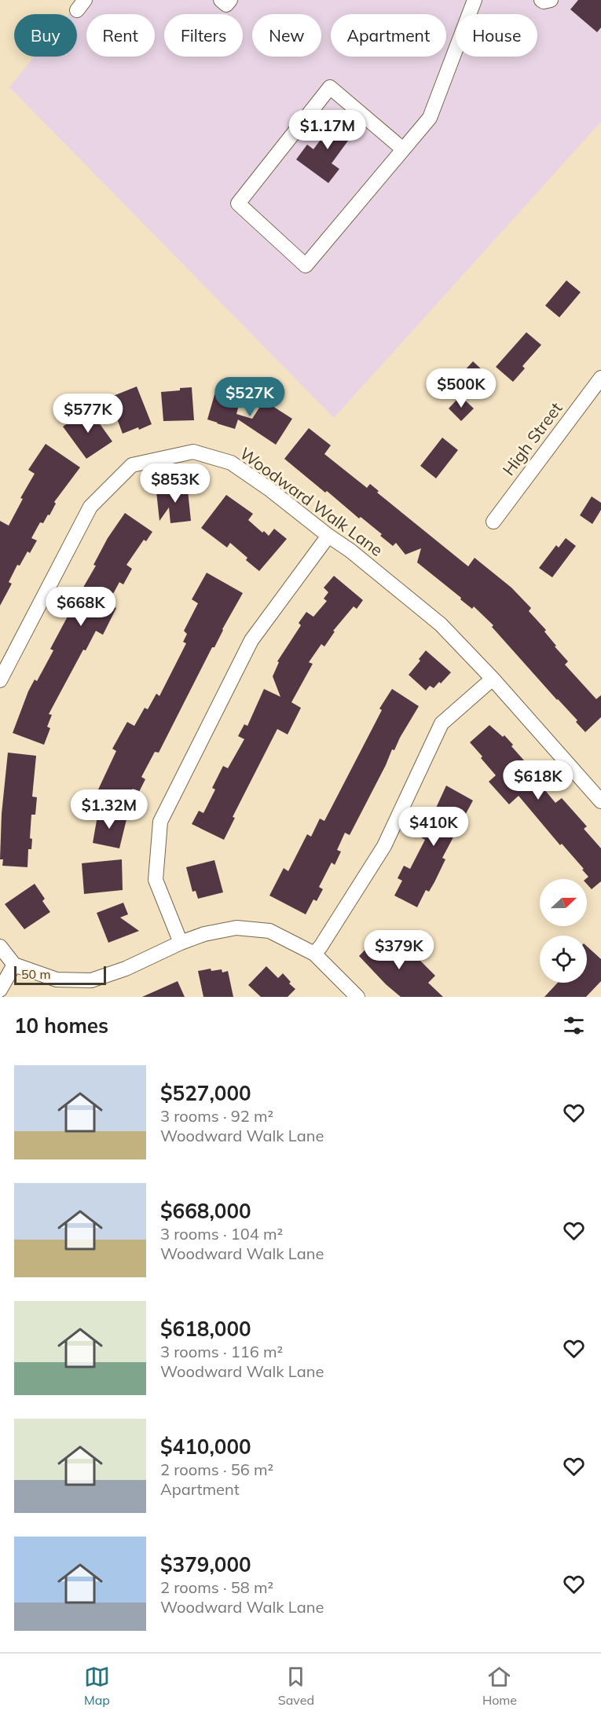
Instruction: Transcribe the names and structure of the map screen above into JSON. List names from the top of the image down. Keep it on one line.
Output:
{"streets":{"street":["High Street","Woodward Walk Lane"]},"scale_bar":"50 m","north":"right","page":{"chip":["Buy","Rent","Filters","New","Apartment","House"],"price":["$1.17M","$500K","$527K","$577K","$853K","$668K","$618K","$1.32M","$410K","$379K"],"scale":"50 m","heading":"10 homes","list":[{"name":"$527,000","note":"3 rooms · 92 m² · Woodward Walk Lane"},{"name":"$668,000","note":"3 rooms · 104 m² · Woodward Walk Lane"},{"name":"$618,000","note":"3 rooms · 116 m² · Woodward Walk Lane"},{"name":"$410,000","note":"2 rooms · 56 m² · Apartment"},{"name":"$379,000","note":"2 rooms · 58 m² · Woodward Walk Lane"}],"tabs":["Map","Saved","Home"]}}
